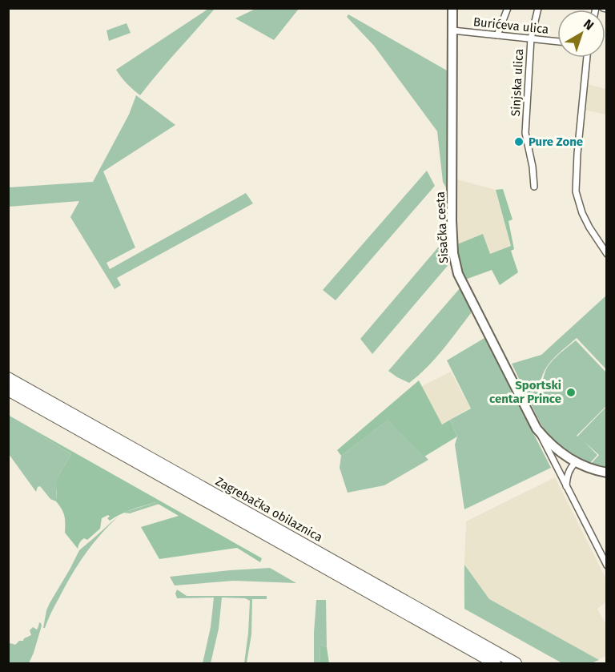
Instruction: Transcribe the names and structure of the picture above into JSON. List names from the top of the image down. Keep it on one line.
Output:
{"streets":{"highway":["Zagrebačka obilaznica"],"main road":["Sisačka cesta"],"street":["Burićeva ulica","Sinjska ulica"]},"crossings":[["Burićeva ulica","Sinjska ulica"],["Burićeva ulica","Sisačka cesta"]],"places":["Pure Zone","Sportski centar Prince"],"north":"top right"}
